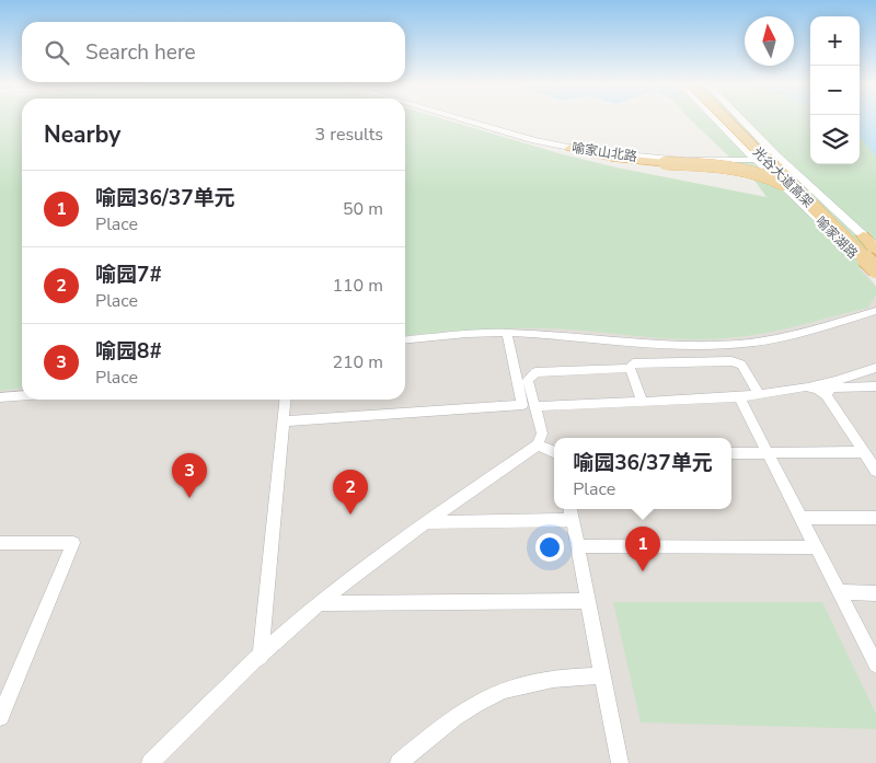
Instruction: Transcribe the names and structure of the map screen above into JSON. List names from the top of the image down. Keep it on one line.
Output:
{"streets":{"highway":["光谷大道高架"],"main road":["喻家山北路","喻家湖路"]},"crossings":[["喻家山北路","喻家湖路"]],"north":"top","page":{"map_buttons":["+","−"],"search":"Search here","heading":["Nearby","3 results"],"list":[{"mark":"1","name":"喻园36/37单元","note":"Place","value":"50 m"},{"mark":"2","name":"喻园7#","note":"Place","value":"110 m"},{"mark":"3","name":"喻园8#","note":"Place","value":"210 m"}],"popup":["喻园36/37单元","Place"],"pins":["3","2","1"]}}
